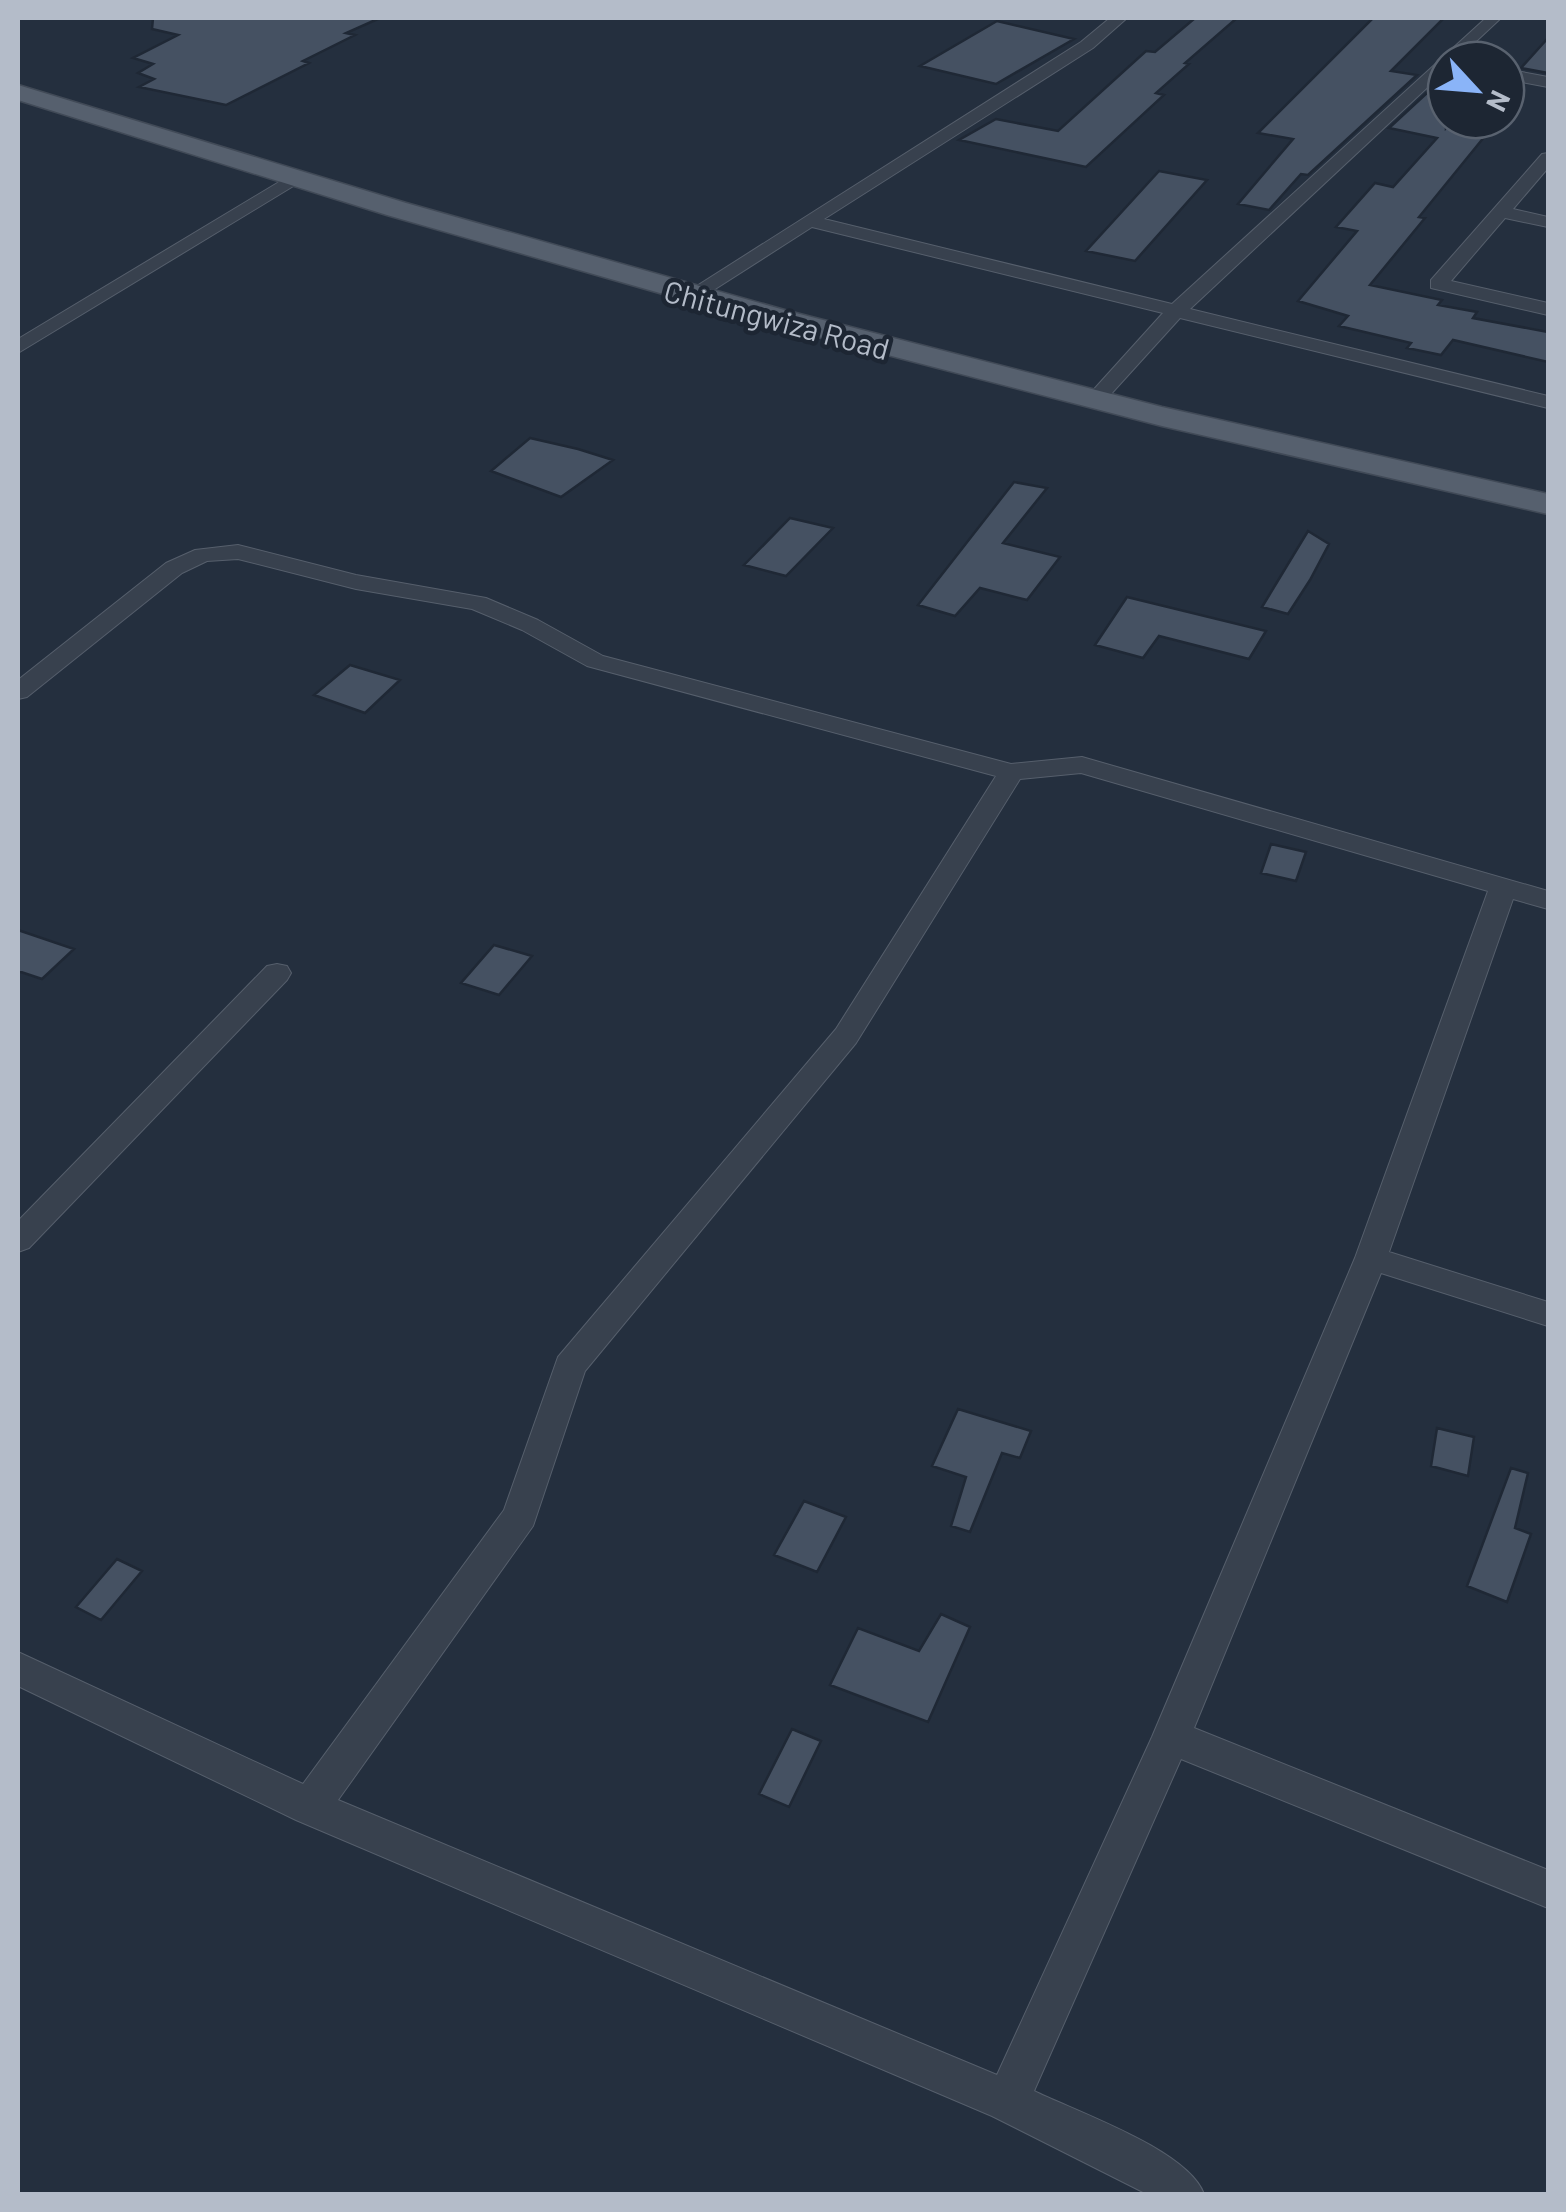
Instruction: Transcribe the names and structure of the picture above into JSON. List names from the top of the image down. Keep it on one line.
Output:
{"streets":{"main road":["Chitungwiza Road"]},"north":"bottom right"}
